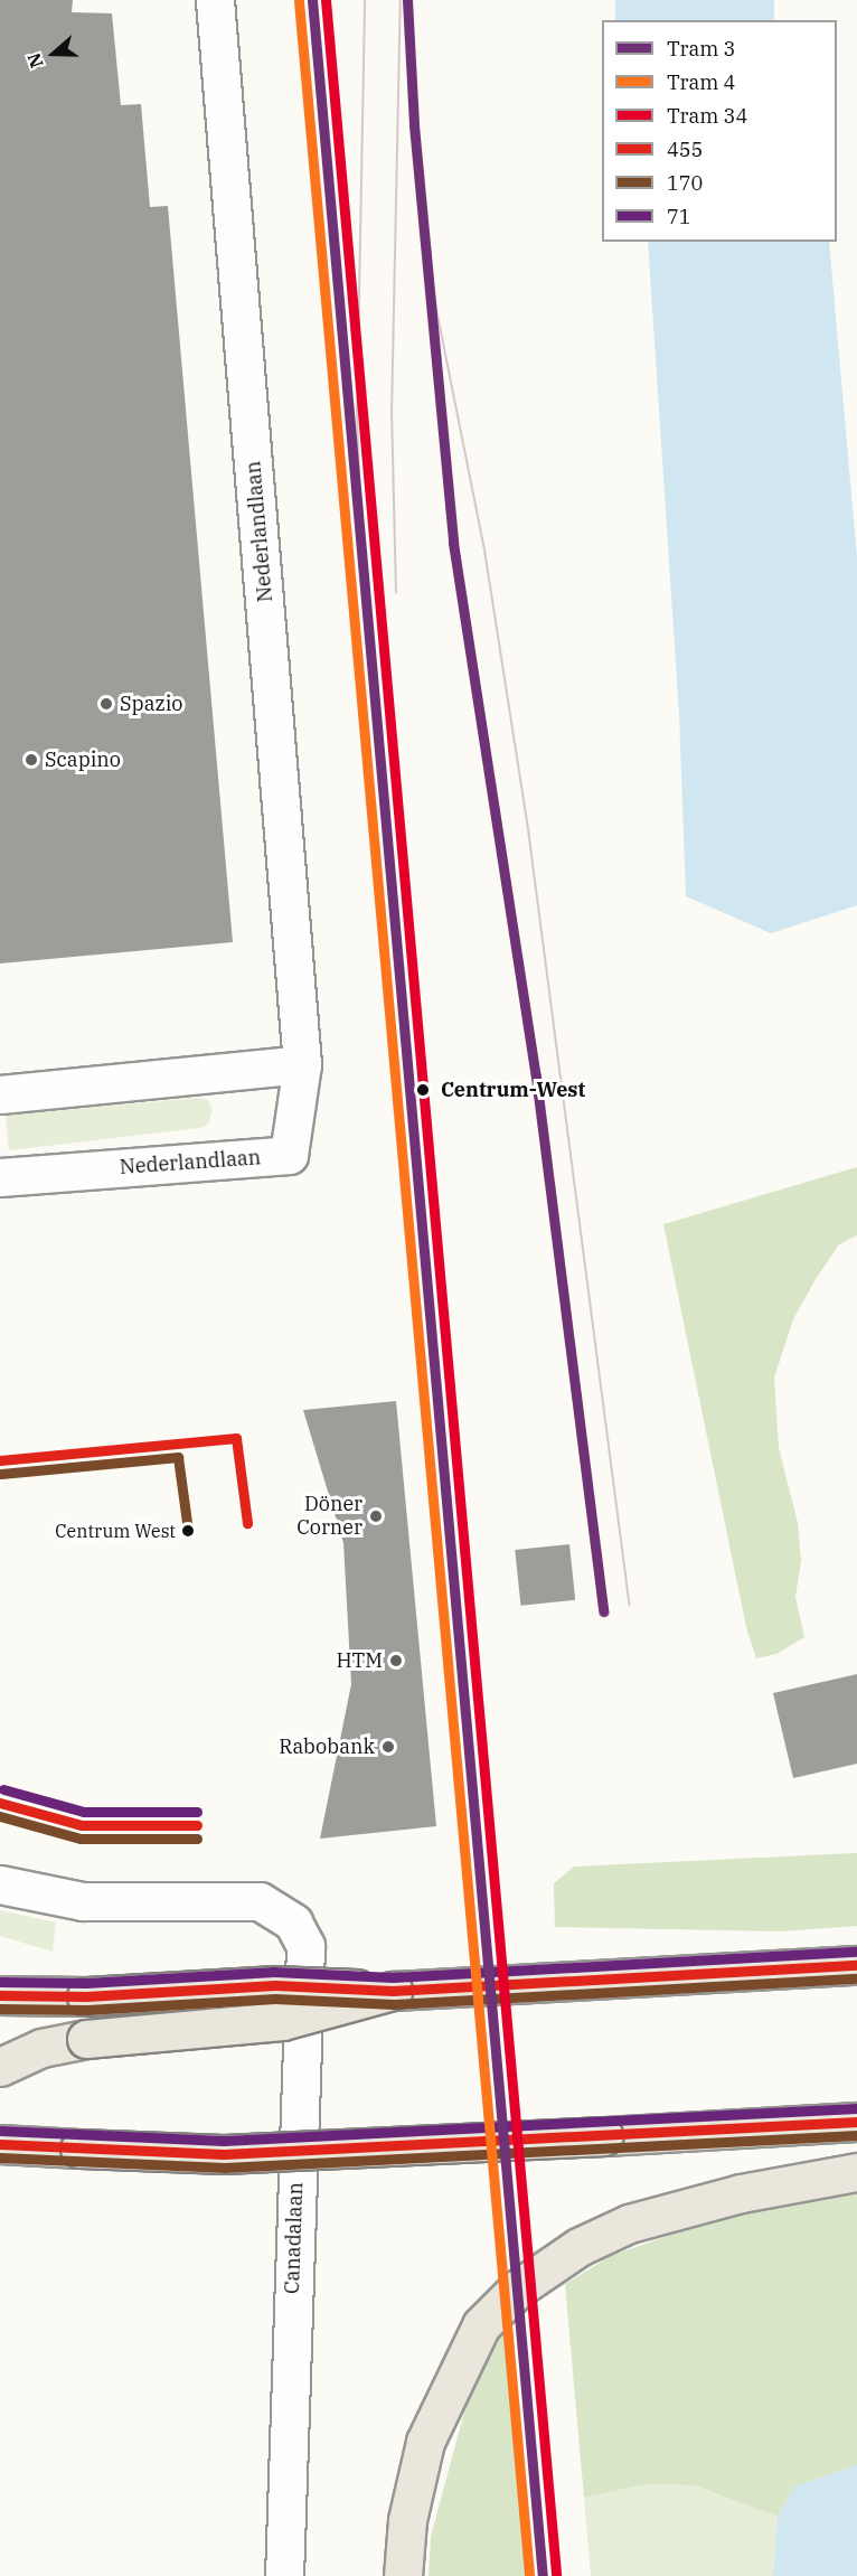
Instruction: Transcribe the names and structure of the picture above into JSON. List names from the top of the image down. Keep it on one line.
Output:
{"streets":{"street":["Nederlandlaan","Canadalaan"]},"places":["Spazio","Scapino","Centrum-West","Döner Corner","Centrum West","HTM","Rabobank"],"lines":["tram line 3","tram line 34","tram line 4","transit line 455","transit line 170","transit line 71"],"legend":["Tram 3","Tram 4","Tram 34","455","170","71"],"north":"left"}
